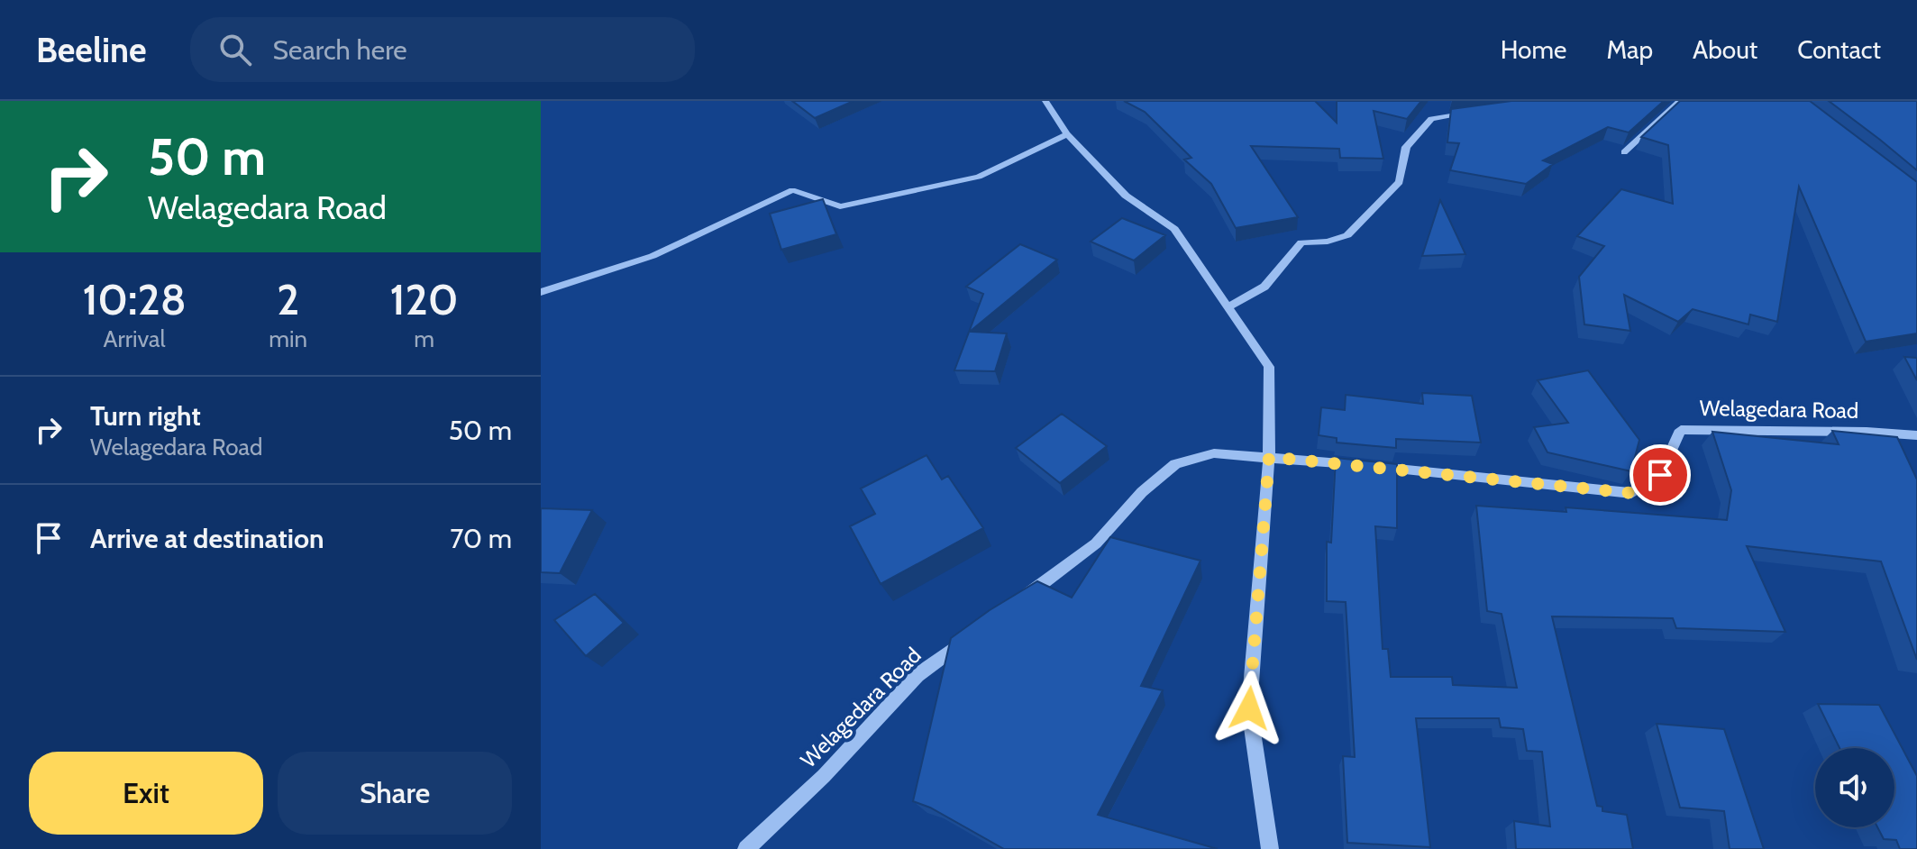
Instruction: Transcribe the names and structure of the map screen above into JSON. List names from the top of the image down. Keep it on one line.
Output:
{"streets":{"street":["Welagedara Road"]},"page":{"header":"Beeline","search":"Search here","nav":["Home","Map","About","Contact"],"turn":["50 m","Welagedara Road"],"eta":["10:28","Arrival","2","min","120","m"],"list":[{"name":"Turn right","note":"Welagedara Road","value":"50 m"},{"name":"Arrive at destination","value":"70 m"}],"buttons":["Exit","Share"]}}
